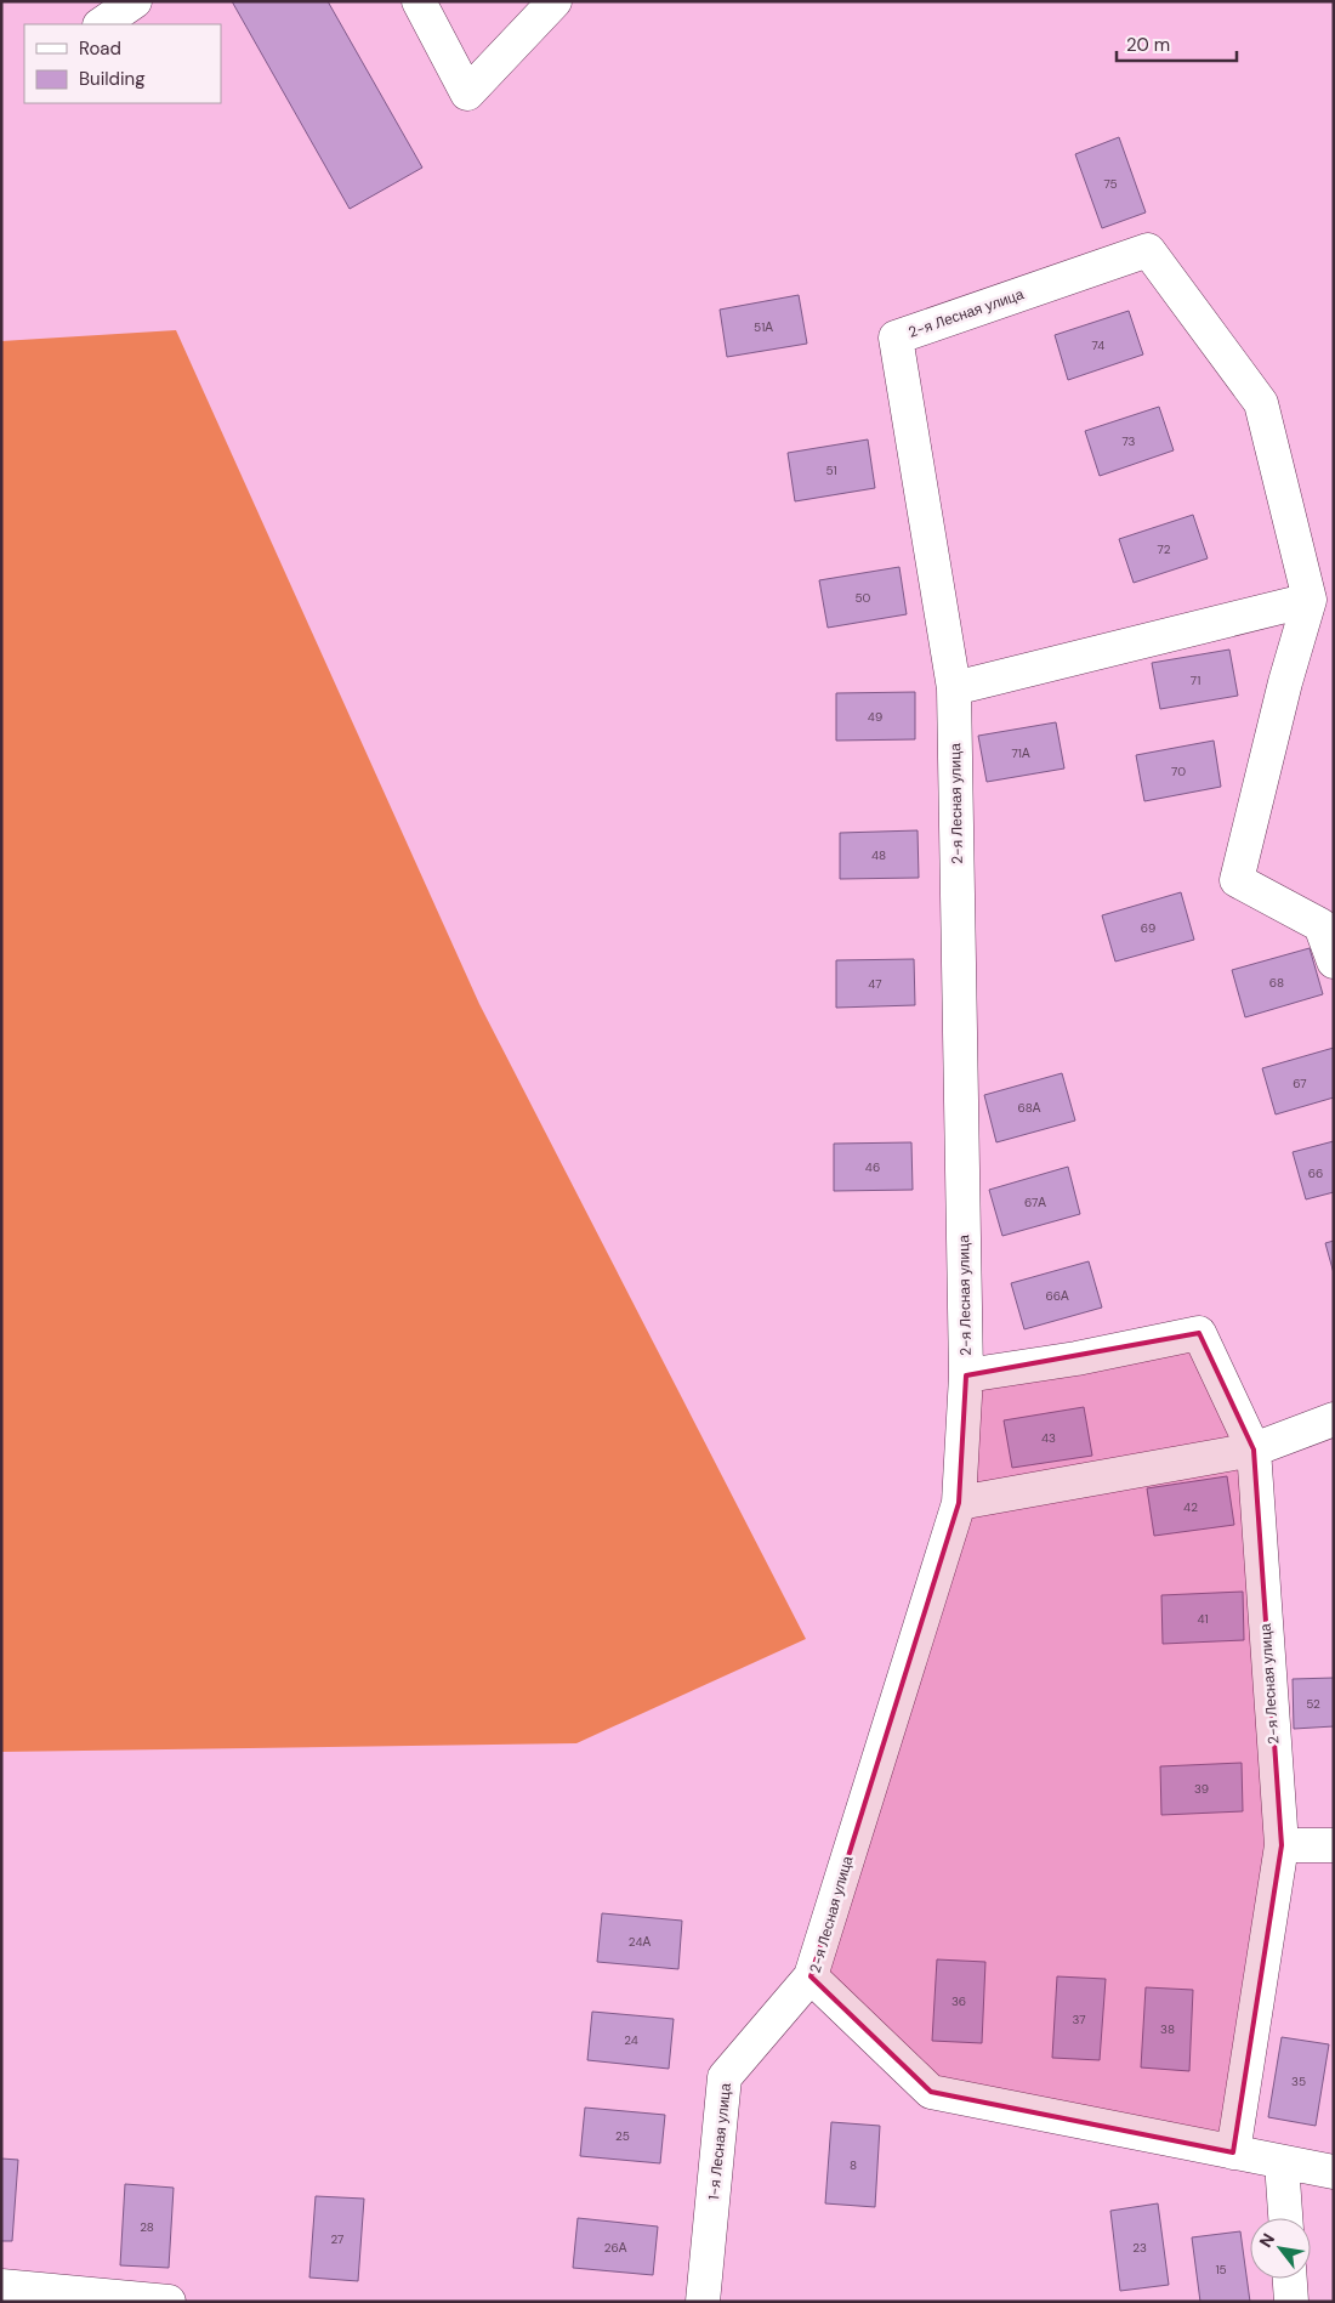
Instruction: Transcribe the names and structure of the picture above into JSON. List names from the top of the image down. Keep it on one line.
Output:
{"streets":{"street":["2-я Лесная улица","1-я Лесная улица"]},"crossings":[["2-я Лесная улица","1-я Лесная улица"]],"house_numbers":["75","51А","74","73","51","72","50","71","49","71А","70","48","69","68","47","67","68А","46","66","67А","66А","43","42","41","52","39","24А","36","37","38","24","35","25","8","28","27","26А","23","15"],"legend":["Road","Building"],"scale_bar":"20 m","north":"top left"}
